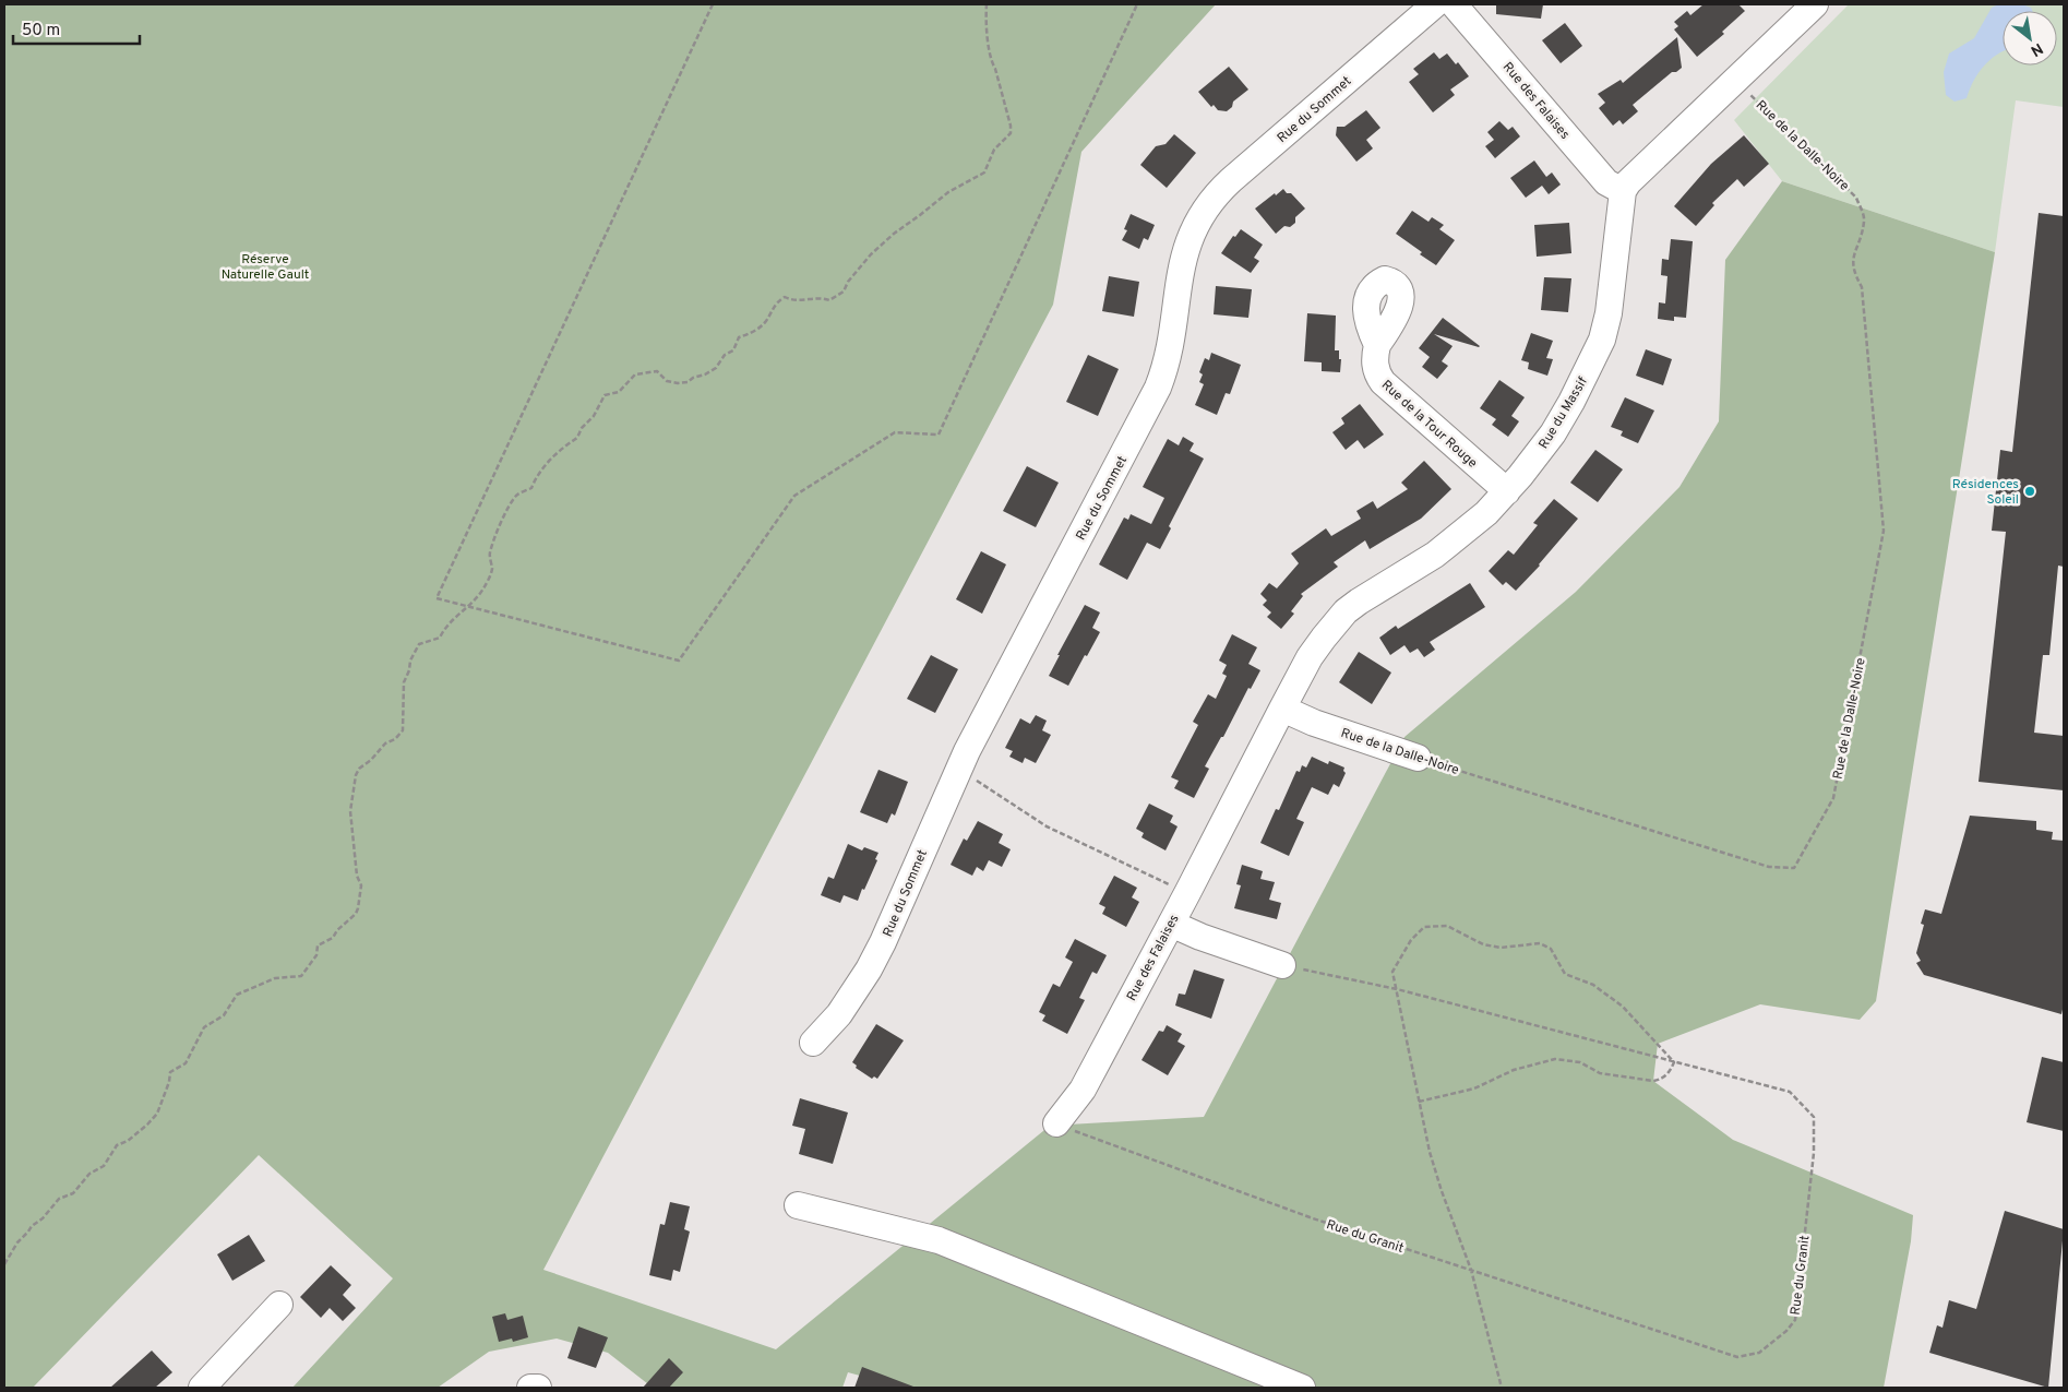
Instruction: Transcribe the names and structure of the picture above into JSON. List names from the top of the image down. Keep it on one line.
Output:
{"streets":{"street":["Rue des Falaises","Rue du Sommet","Rue de la Dalle-Noire","Rue du Massif","Rue de la Tour Rouge"],"path":["Rue du Granit"]},"crossings":[["Rue des Falaises","Rue du Massif"],["Rue des Falaises","Rue du Granit"],["Rue de la Dalle-Noire","Rue du Massif"],["Rue du Massif","Rue de la Tour Rouge"]],"parks":["Réserve Naturelle Gault"],"places":["Résidences Soleil"],"scale_bar":"50 m","north":"bottom right"}
